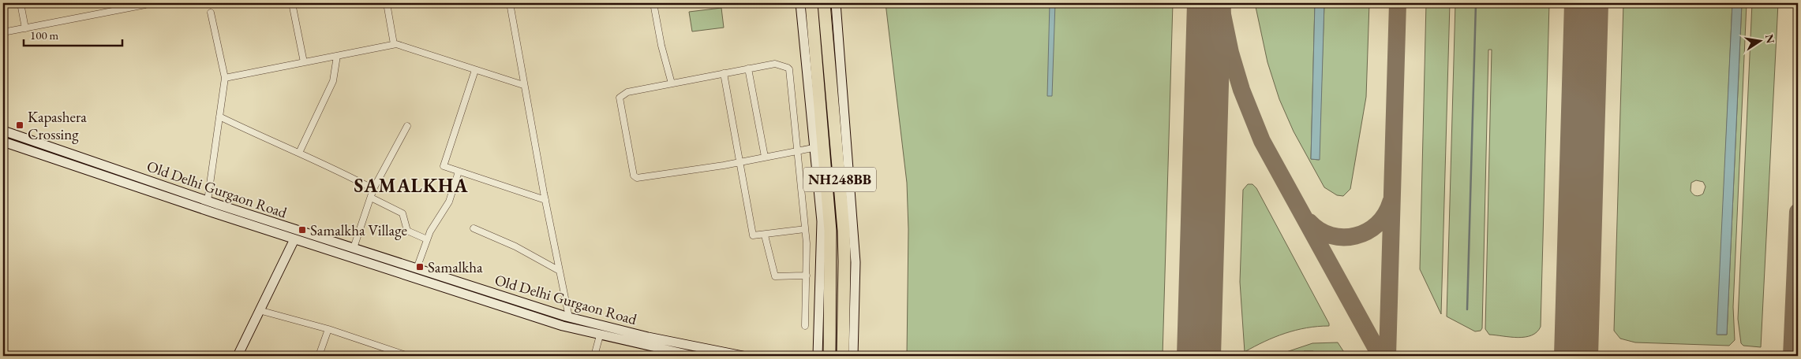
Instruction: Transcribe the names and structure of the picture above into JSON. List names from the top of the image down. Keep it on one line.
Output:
{"streets":{"highway":["NH248BB"],"main road":["Old Delhi Gurgaon Road"]},"districts":["SAMALKHA"],"places":{"transit":["Kapashera Crossing","Samalkha Village","Samalkha"]},"scale_bar":"100 m","north":"right"}
